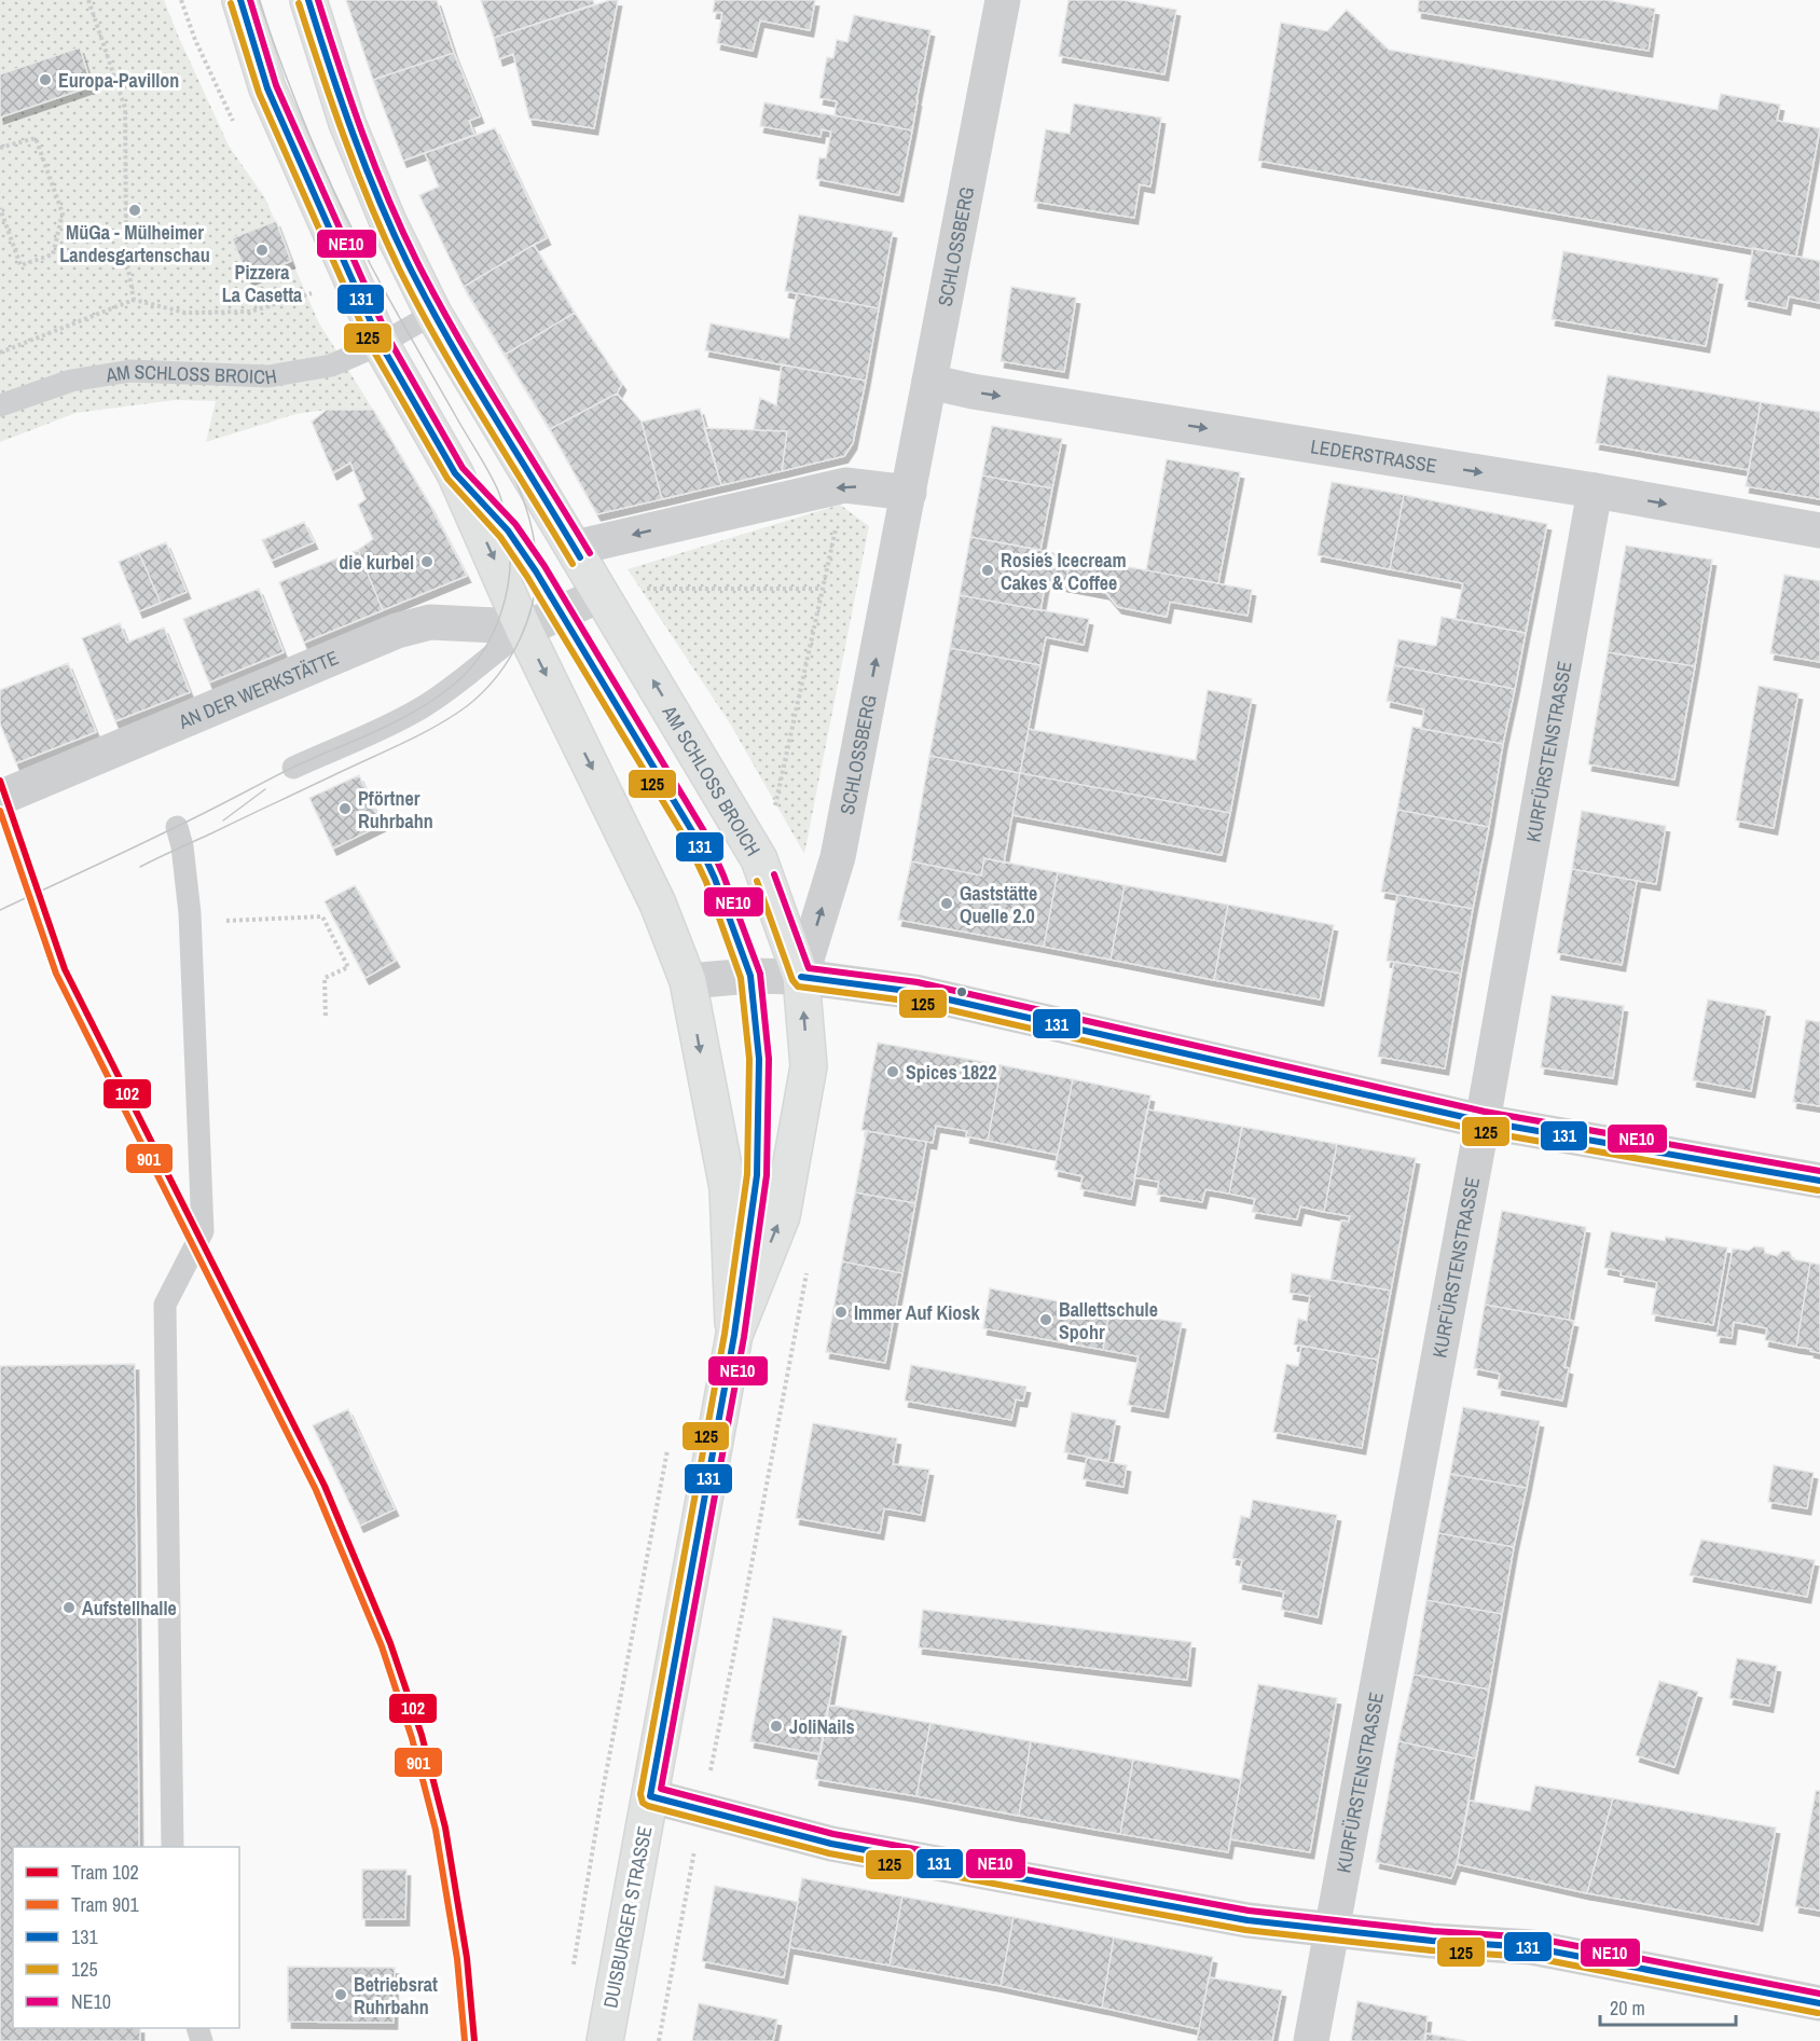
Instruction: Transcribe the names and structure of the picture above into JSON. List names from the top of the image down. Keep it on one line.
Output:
{"streets":{"main road":["AM SCHLOSS BROICH","DUISBURGER STRASSE"],"street":["SCHLOSSBERG","LEDERSTRASSE","AN DER WERKSTÄTTE","KURFÜRSTENSTRASSE"]},"crossings":[["SCHLOSSBERG","AM SCHLOSS BROICH"],["SCHLOSSBERG","LEDERSTRASSE"],["SCHLOSSBERG","DUISBURGER STRASSE"],["AM SCHLOSS BROICH","DUISBURGER STRASSE"],["LEDERSTRASSE","KURFÜRSTENSTRASSE"]],"one_way":["SCHLOSSBERG","LEDERSTRASSE"],"places":["Europa-Pavillon","MüGa - Mülheimer Landesgartenschau","Pizzera La Casetta","die kurbel","Rosie´s Icecream Cakes & Coffee","Pförtner Ruhrbahn","Gaststätte Quelle 2.0","Spices 1822","Immer Auf Kiosk","Ballettschule Spohr","Aufstellhalle","JoliNails","Betriebsrat Ruhrbahn"],"lines":["transit line 131","transit line NE10","transit line 125","tram line 102","tram line 901"],"legend":["Tram 102","Tram 901","131","125","NE10"],"scale_bar":"20 m"}
